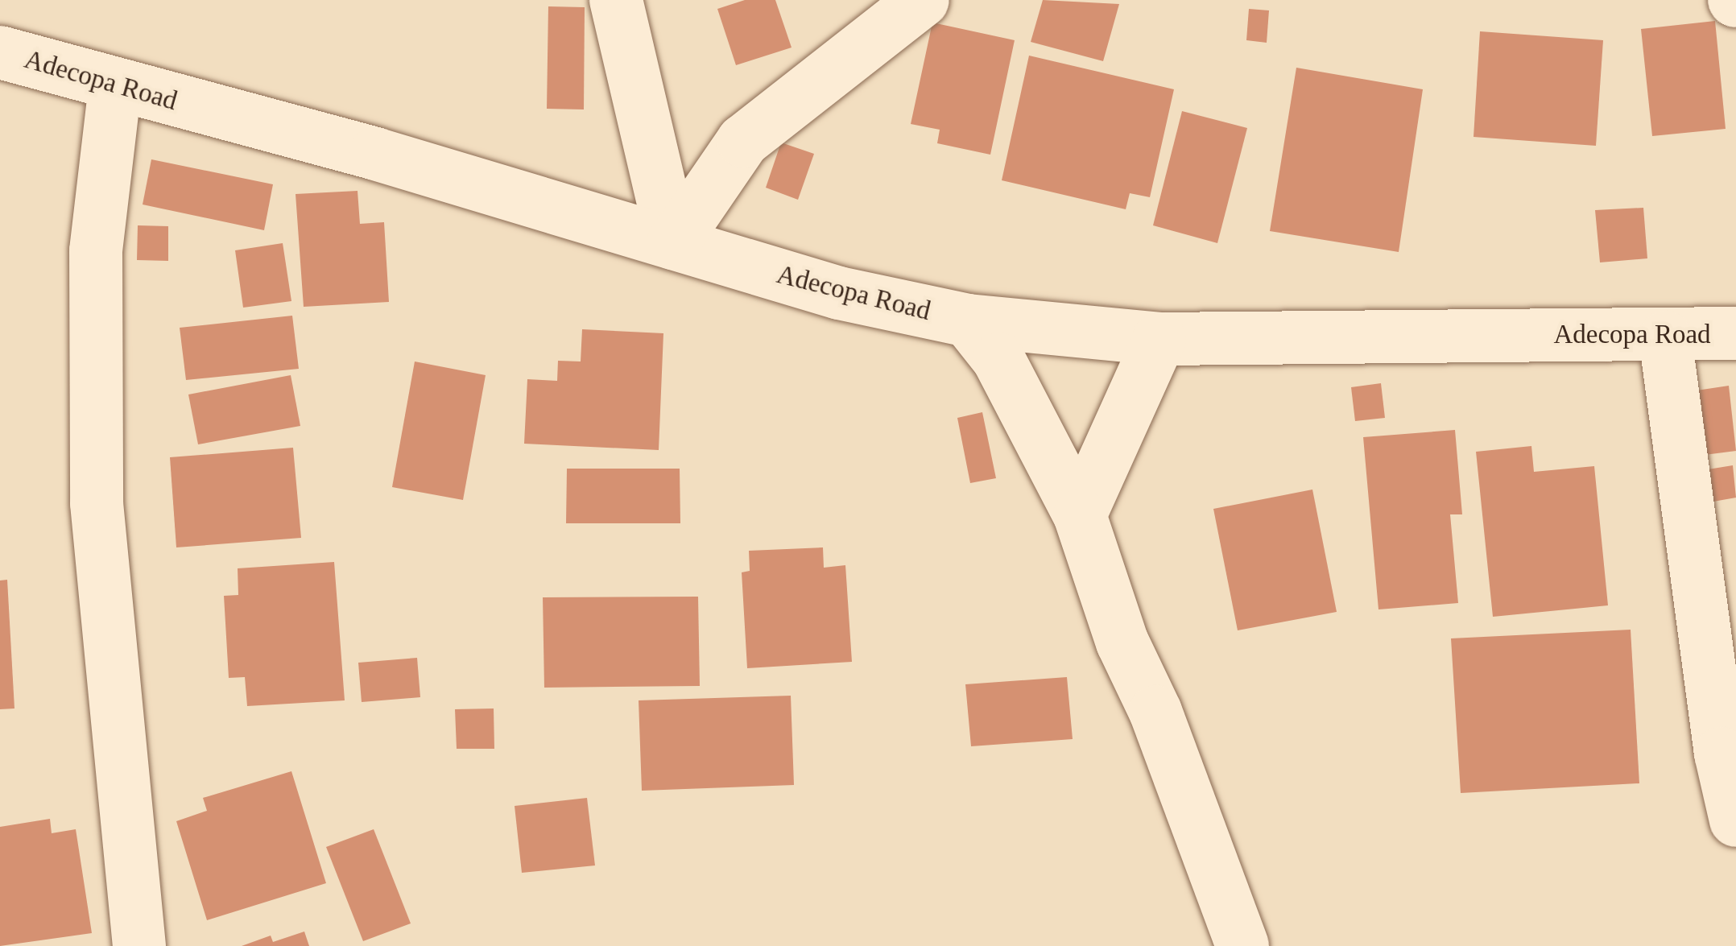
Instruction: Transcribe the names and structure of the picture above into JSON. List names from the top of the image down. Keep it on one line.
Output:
{"streets":{"street":["Adecopa Road"]}}
